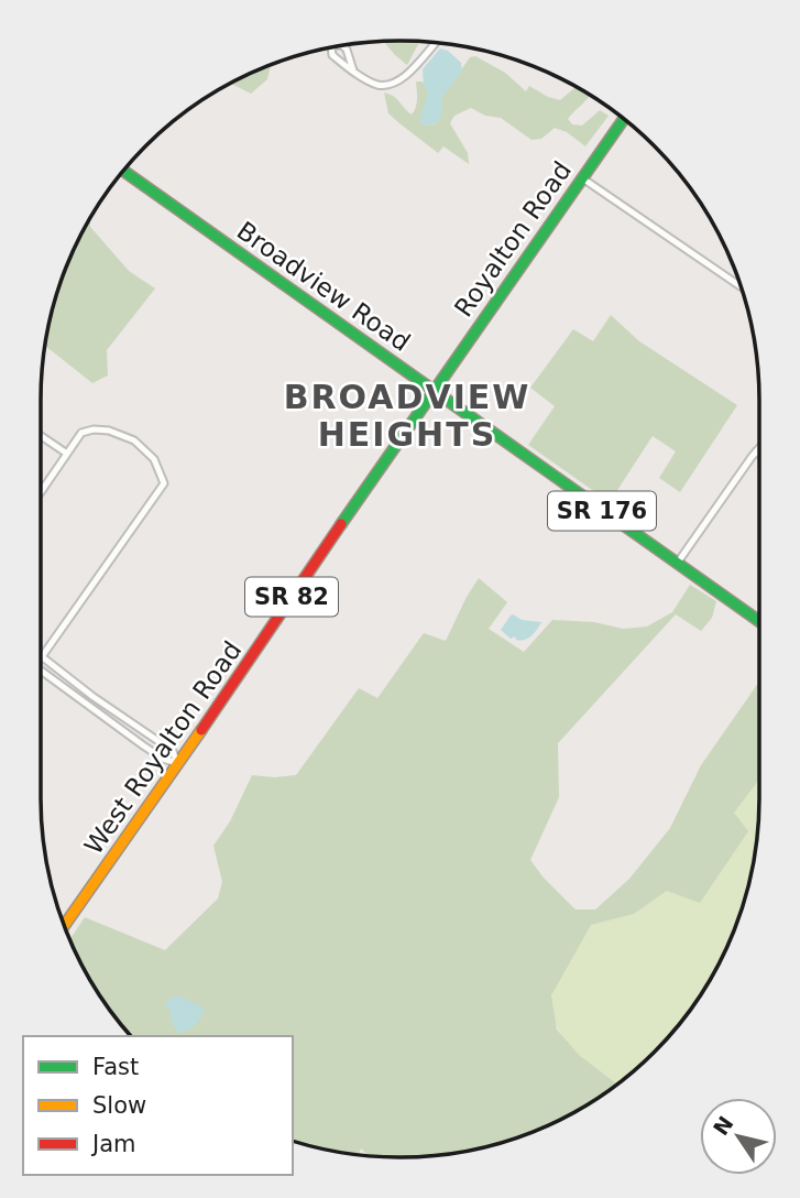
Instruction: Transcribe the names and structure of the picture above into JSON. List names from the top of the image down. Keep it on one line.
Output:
{"streets":{"main road":["Royalton Road","Broadview Road","SR 176","SR 82","West Royalton Road"]},"crossings":[["Royalton Road","Broadview Road"],["Royalton Road","West Royalton Road"],["Broadview Road","West Royalton Road"]],"districts":["BROADVIEW HEIGHTS"],"legend":["Fast","Slow","Jam"],"north":"top left"}
